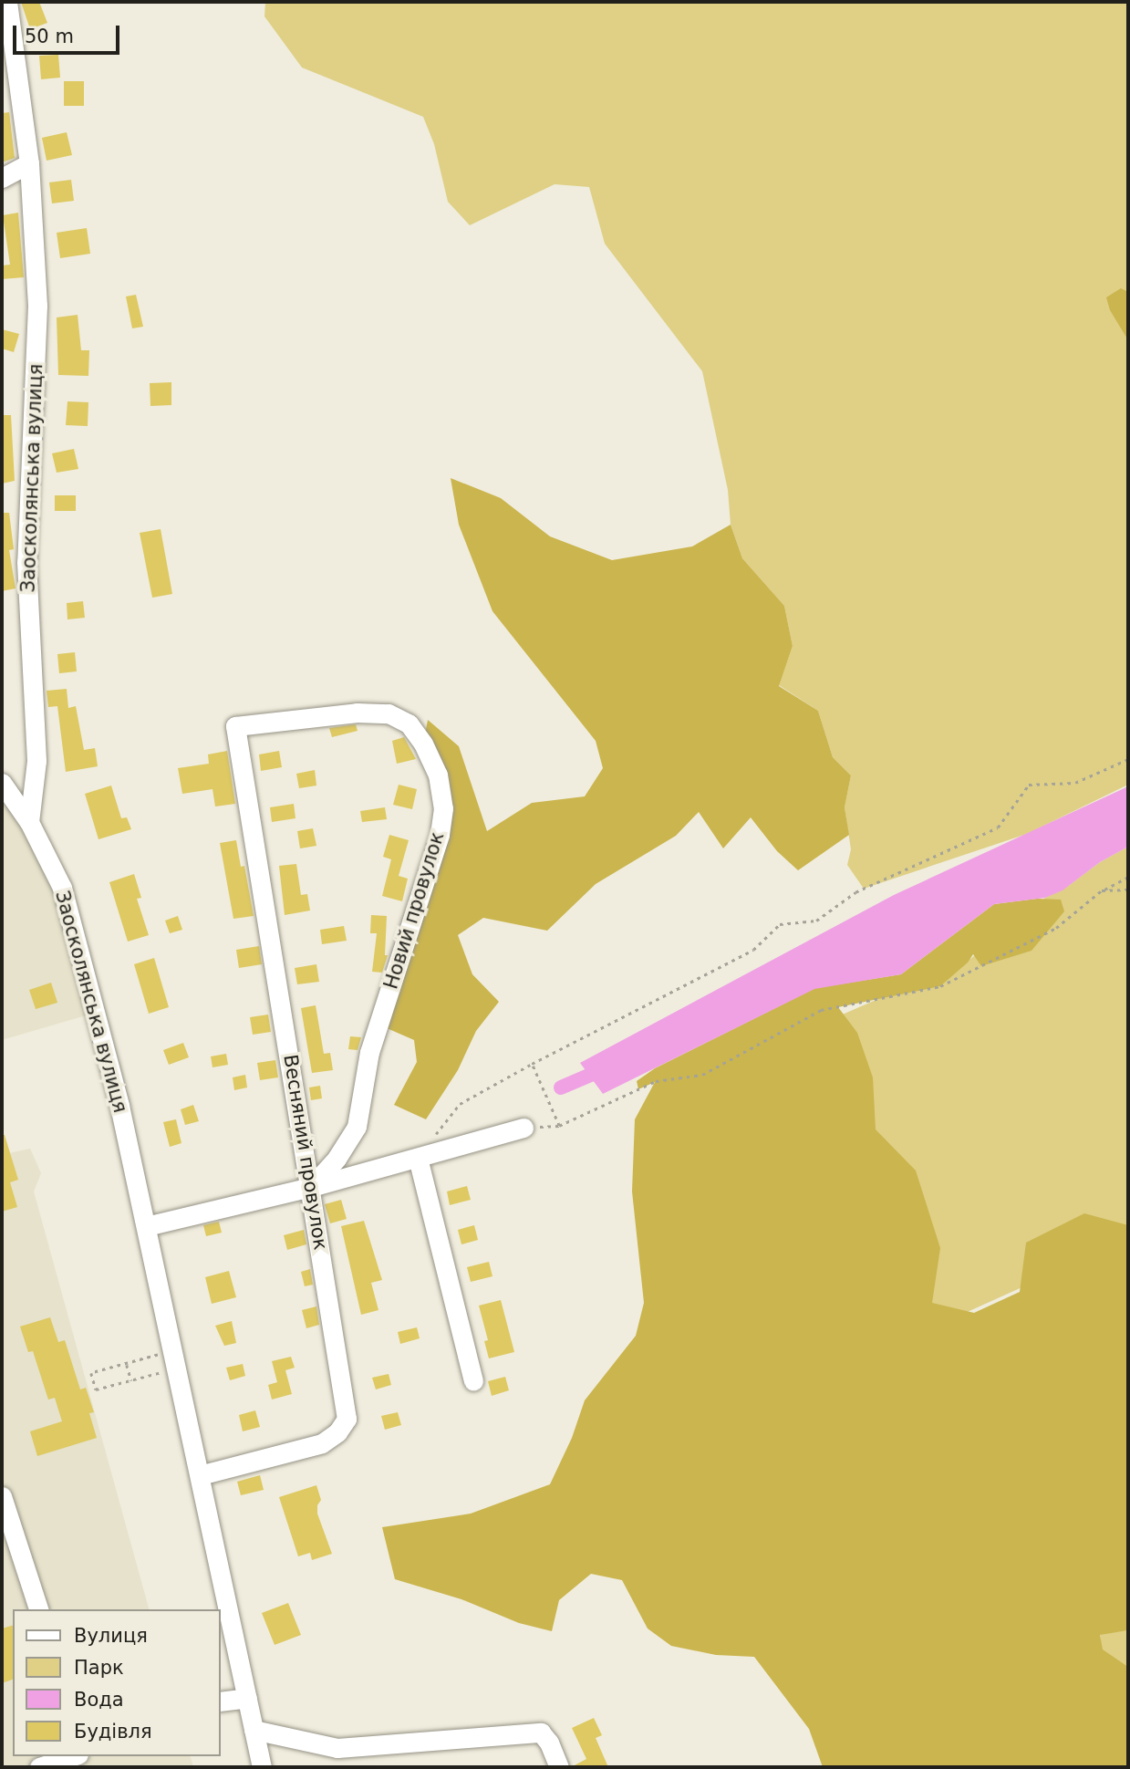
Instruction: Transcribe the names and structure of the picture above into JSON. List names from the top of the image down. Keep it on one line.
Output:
{"streets":{"street":["Заосколянська вулиця","Новий провулок","Весняний провулок"]},"crossings":[["Заосколянська вулиця","Весняний провулок"],["Новий провулок","Весняний провулок"]],"legend":["Вулиця","Парк","Вода","Будівля"],"scale_bar":"50 m"}
